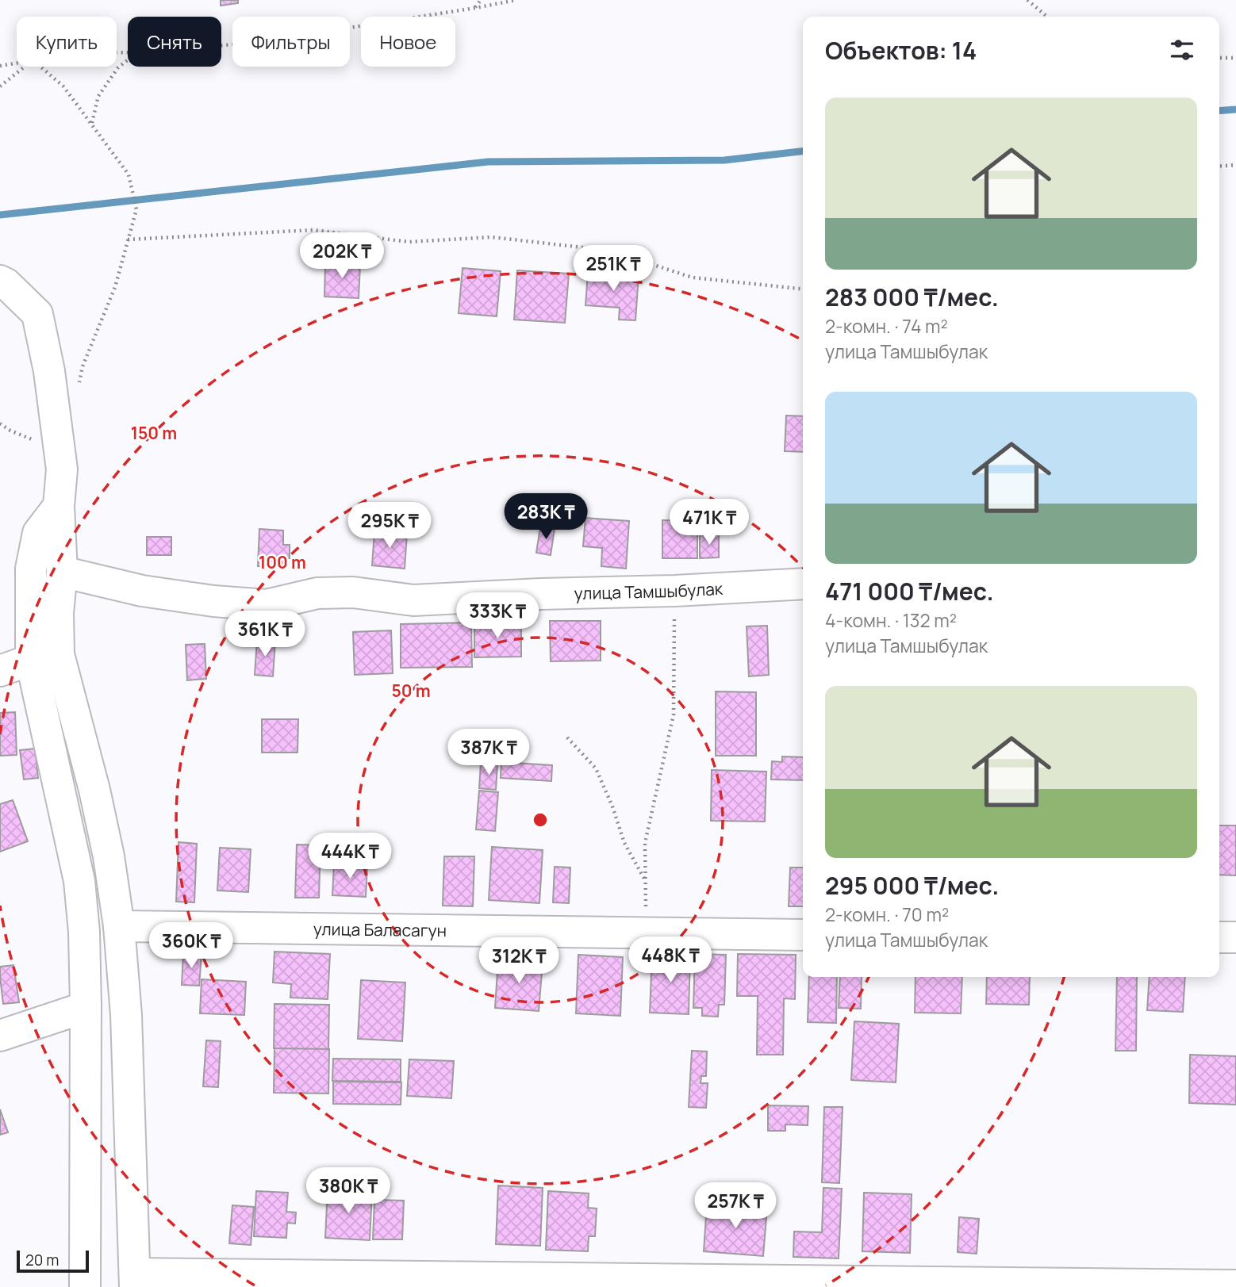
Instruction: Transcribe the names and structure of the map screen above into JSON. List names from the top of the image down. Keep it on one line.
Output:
{"streets":{"street":["улица Тамшыбулак","улица Баласагун"]},"scale_bar":"20 m","page":{"chip":["Купить","Снять","Фильтры","Новое"],"heading":"Объектов: 14","list":[{"name":"283 000 ₸/мес.","note":"2-комн. · 74 m² · улица Тамшыбулак"},{"name":"471 000 ₸/мес.","note":"4-комн. · 132 m² · улица Тамшыбулак"},{"name":"295 000 ₸/мес.","note":"2-комн. · 70 m² · улица Тамшыбулак"}],"price":["202K ₸","251K ₸","283K ₸","471K ₸","295K ₸","333K ₸","361K ₸","387K ₸","444K ₸","360K ₸","448K ₸","312K ₸","380K ₸","257K ₸"],"scale":"20 m"},"rings":["150 m","100 m","50 m"]}
